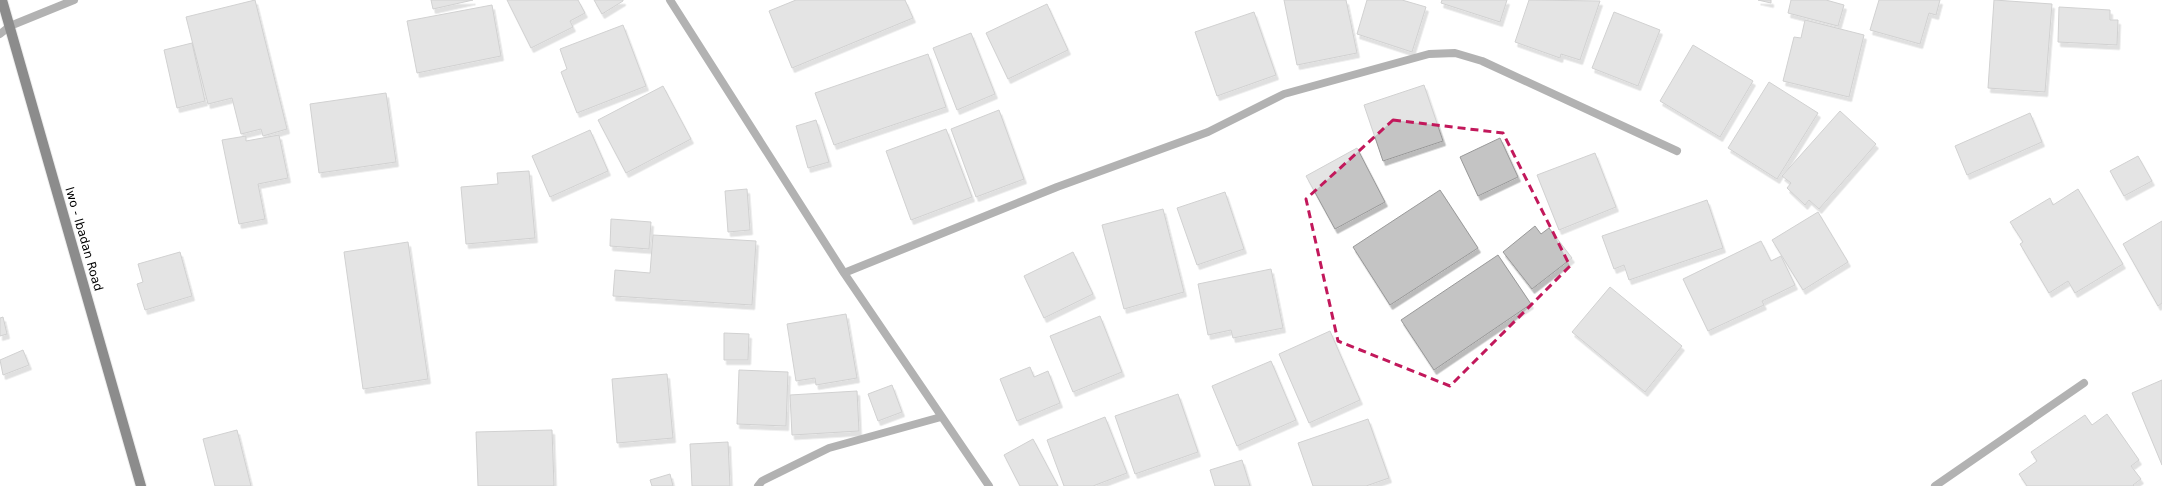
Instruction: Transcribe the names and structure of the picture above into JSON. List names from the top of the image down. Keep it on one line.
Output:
{"streets":{"main road":["Iwo - Ibadan Road"]}}
